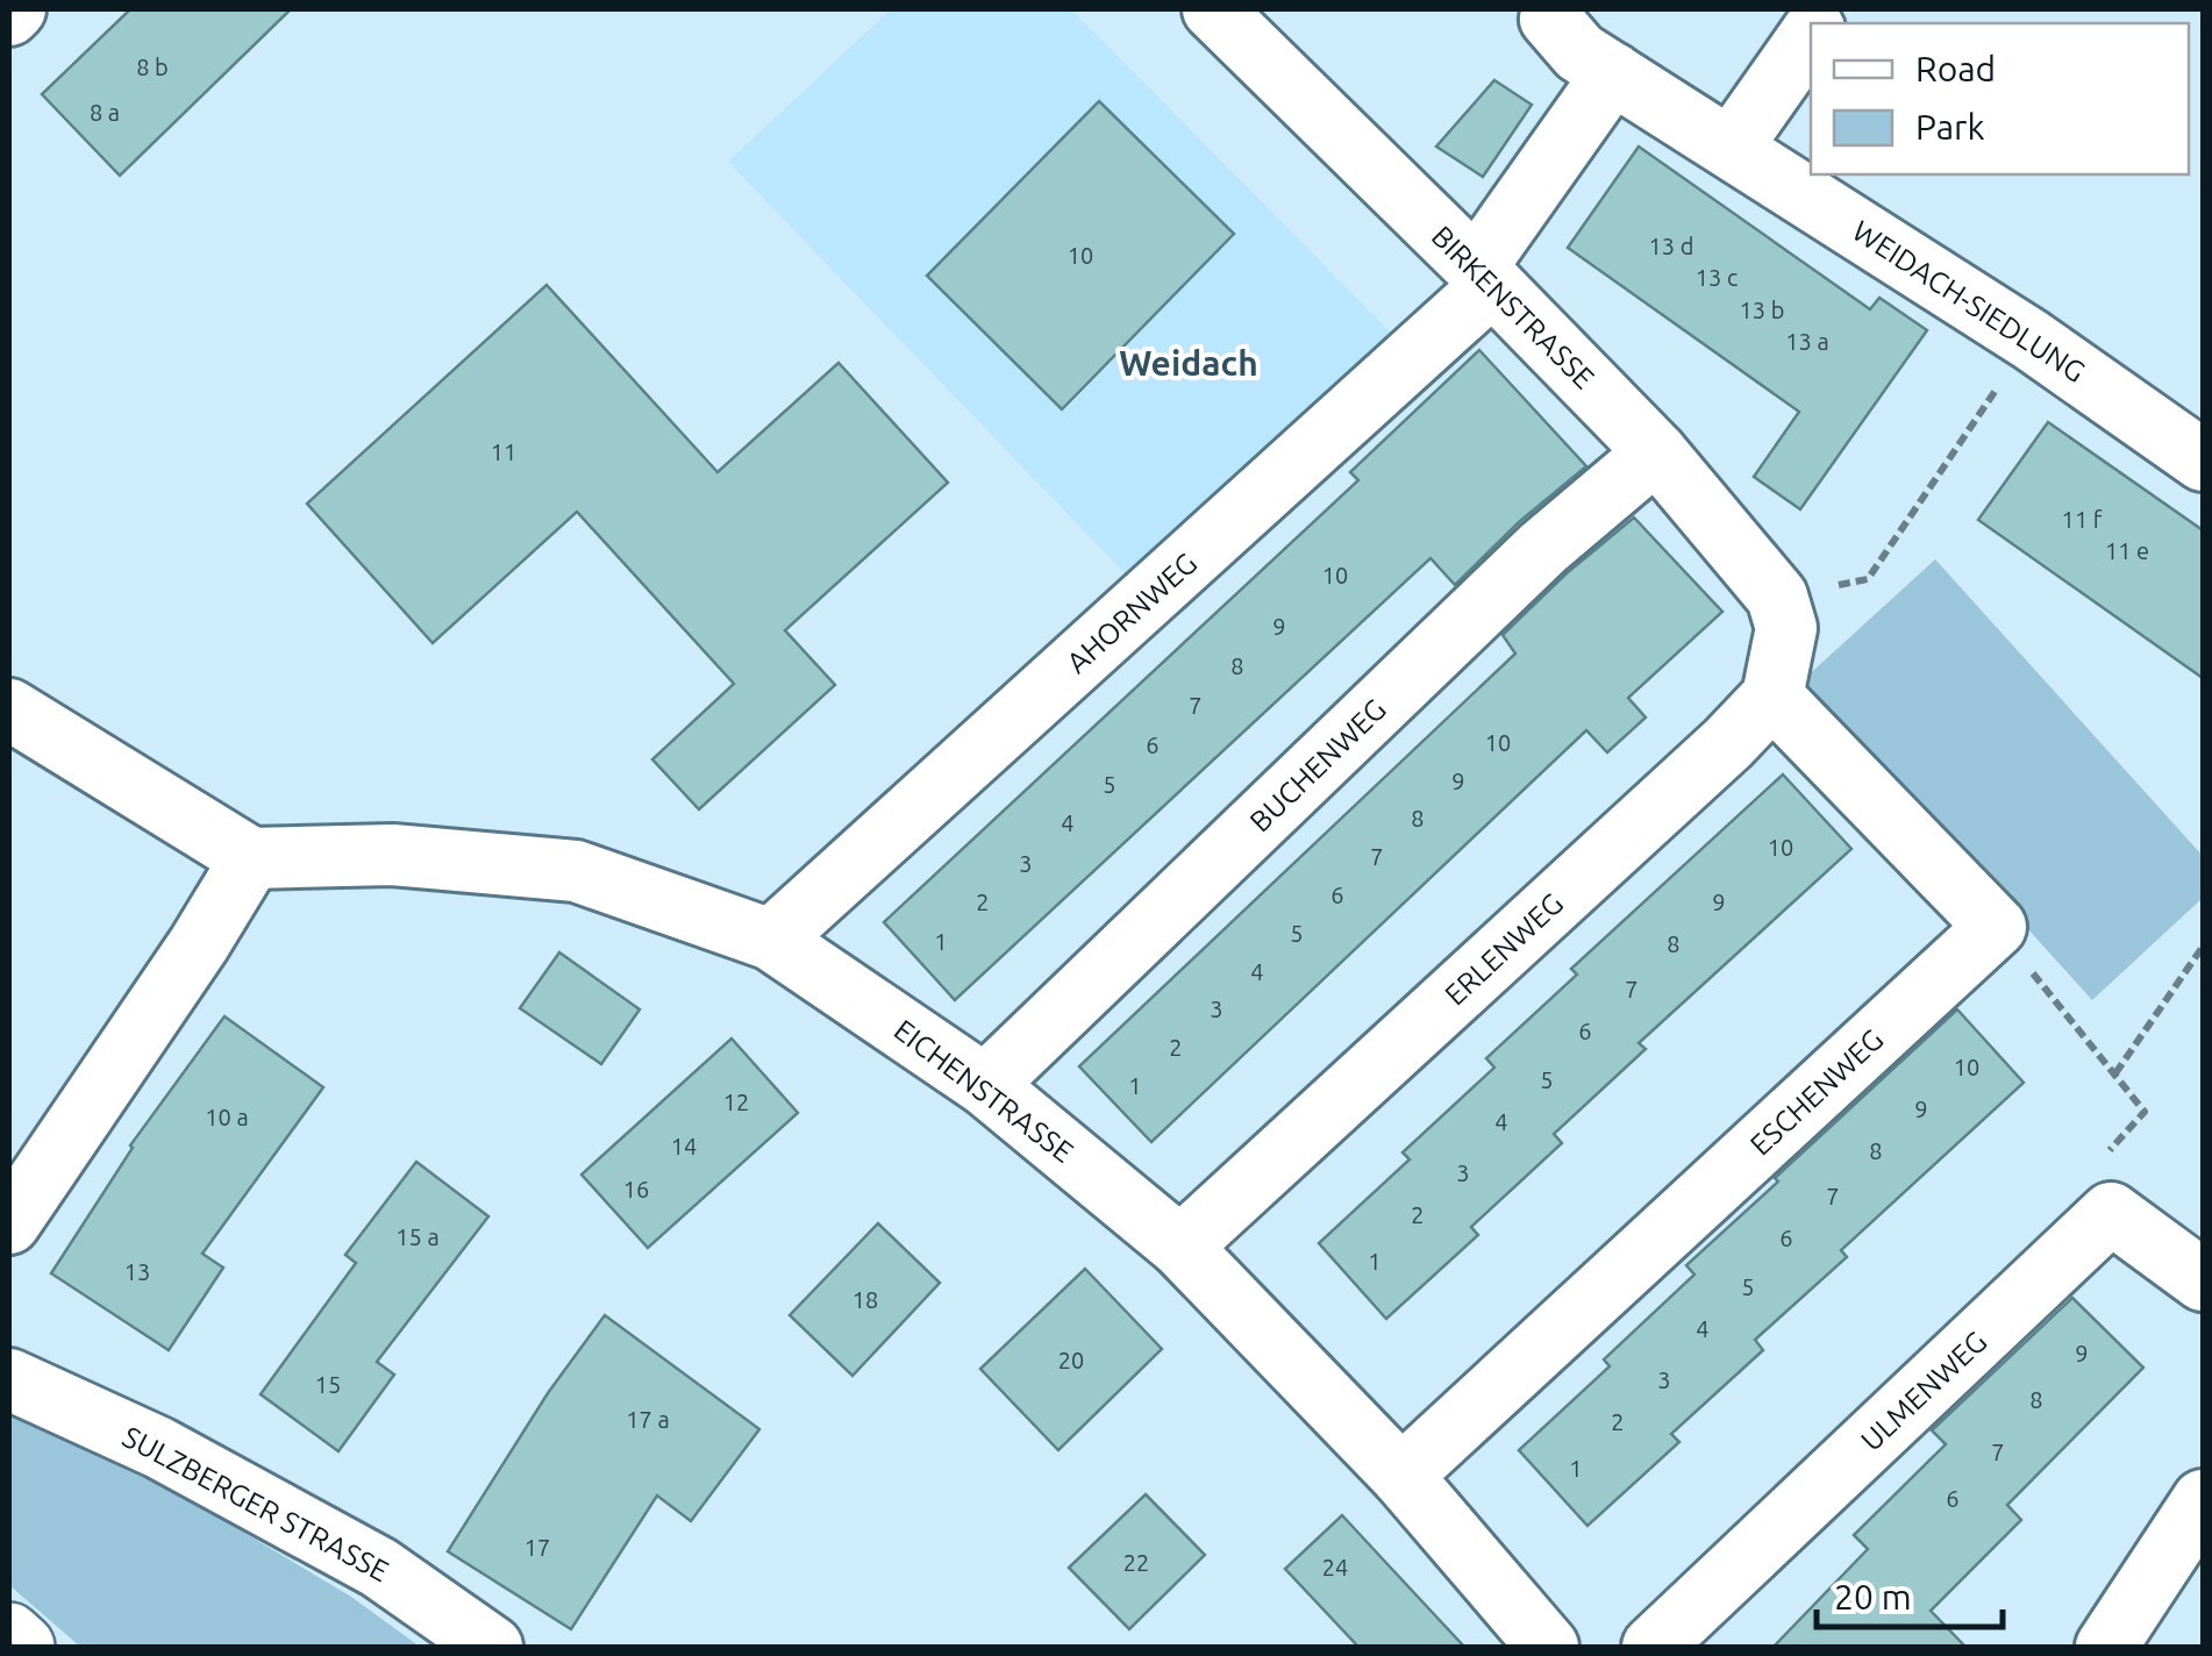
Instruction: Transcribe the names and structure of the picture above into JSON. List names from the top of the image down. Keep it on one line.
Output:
{"streets":{"street":["WEIDACH-SIEDLUNG","BIRKENSTRASSE","AHORNWEG","BUCHENWEG","ERLENWEG","EICHENSTRASSE","ESCHENWEG","ULMENWEG","SULZBERGER STRASSE"]},"crossings":[["WEIDACH-SIEDLUNG","AHORNWEG"],["BIRKENSTRASSE","AHORNWEG"],["BIRKENSTRASSE","BUCHENWEG"],["AHORNWEG","EICHENSTRASSE"],["BUCHENWEG","EICHENSTRASSE"],["ERLENWEG","EICHENSTRASSE"],["EICHENSTRASSE","ESCHENWEG"]],"districts":["Weidach"],"house_numbers":["8 b","8 a","13 d","10","13 c","13 b","13 a","11","11 f","11 e","10","9","8","7","10","6","9","5","8","4","10","7","3","6","2","9","5","1","8","4","7","3","6","2","10","5","1","12","9","10 a","4","14","8","3","16","7","2","15 a","6","1","13","5","18","4","9","20","3","15","8","17 a","2","7","1","6","17","22","24"],"legend":["Road","Park"],"scale_bar":"20 m"}
